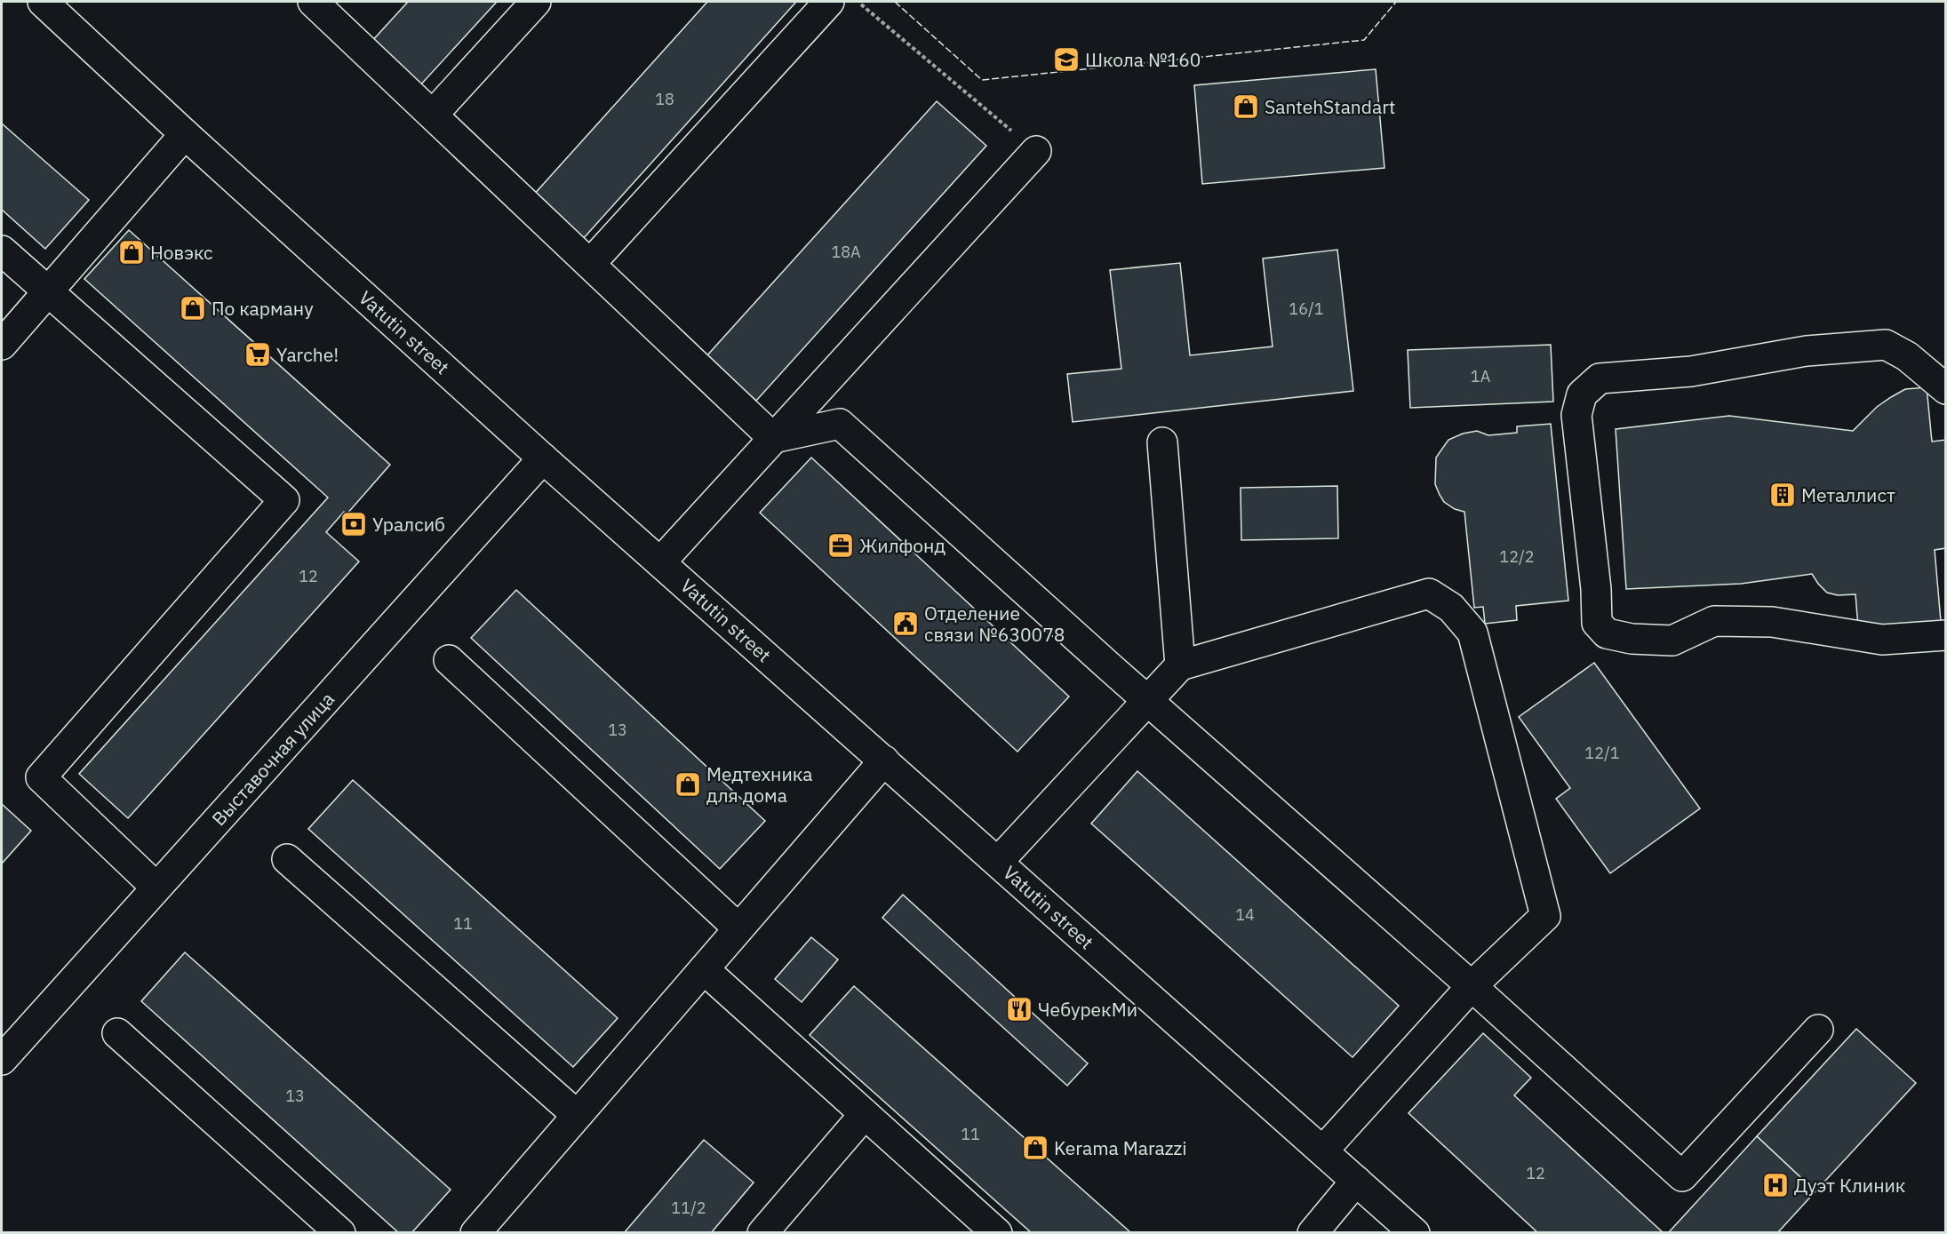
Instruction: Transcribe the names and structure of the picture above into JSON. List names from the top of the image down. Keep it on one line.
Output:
{"streets":{"main road":["Vatutin street","Выставочная улица"]},"crossings":[["Vatutin street","Выставочная улица"]],"places":{"school or university":["Школа №160"],"shop":["SantehStandart","Новэкс","По карману","Медтехника для дома","Kerama Marazzi"],"supermarket":["Yarche!"],"building":["Металлист"],"bank":["Уралсиб"],"office":["Жилфонд"],"public building":["Отделение связи №630078"],"restaurant":["ЧебурекМи"],"hospital":["Дуэт Клиник"]},"house_numbers":["18","18А","16/1","1А","12/2","12","13","12/1","14","11","13","11","12","11/2"]}
